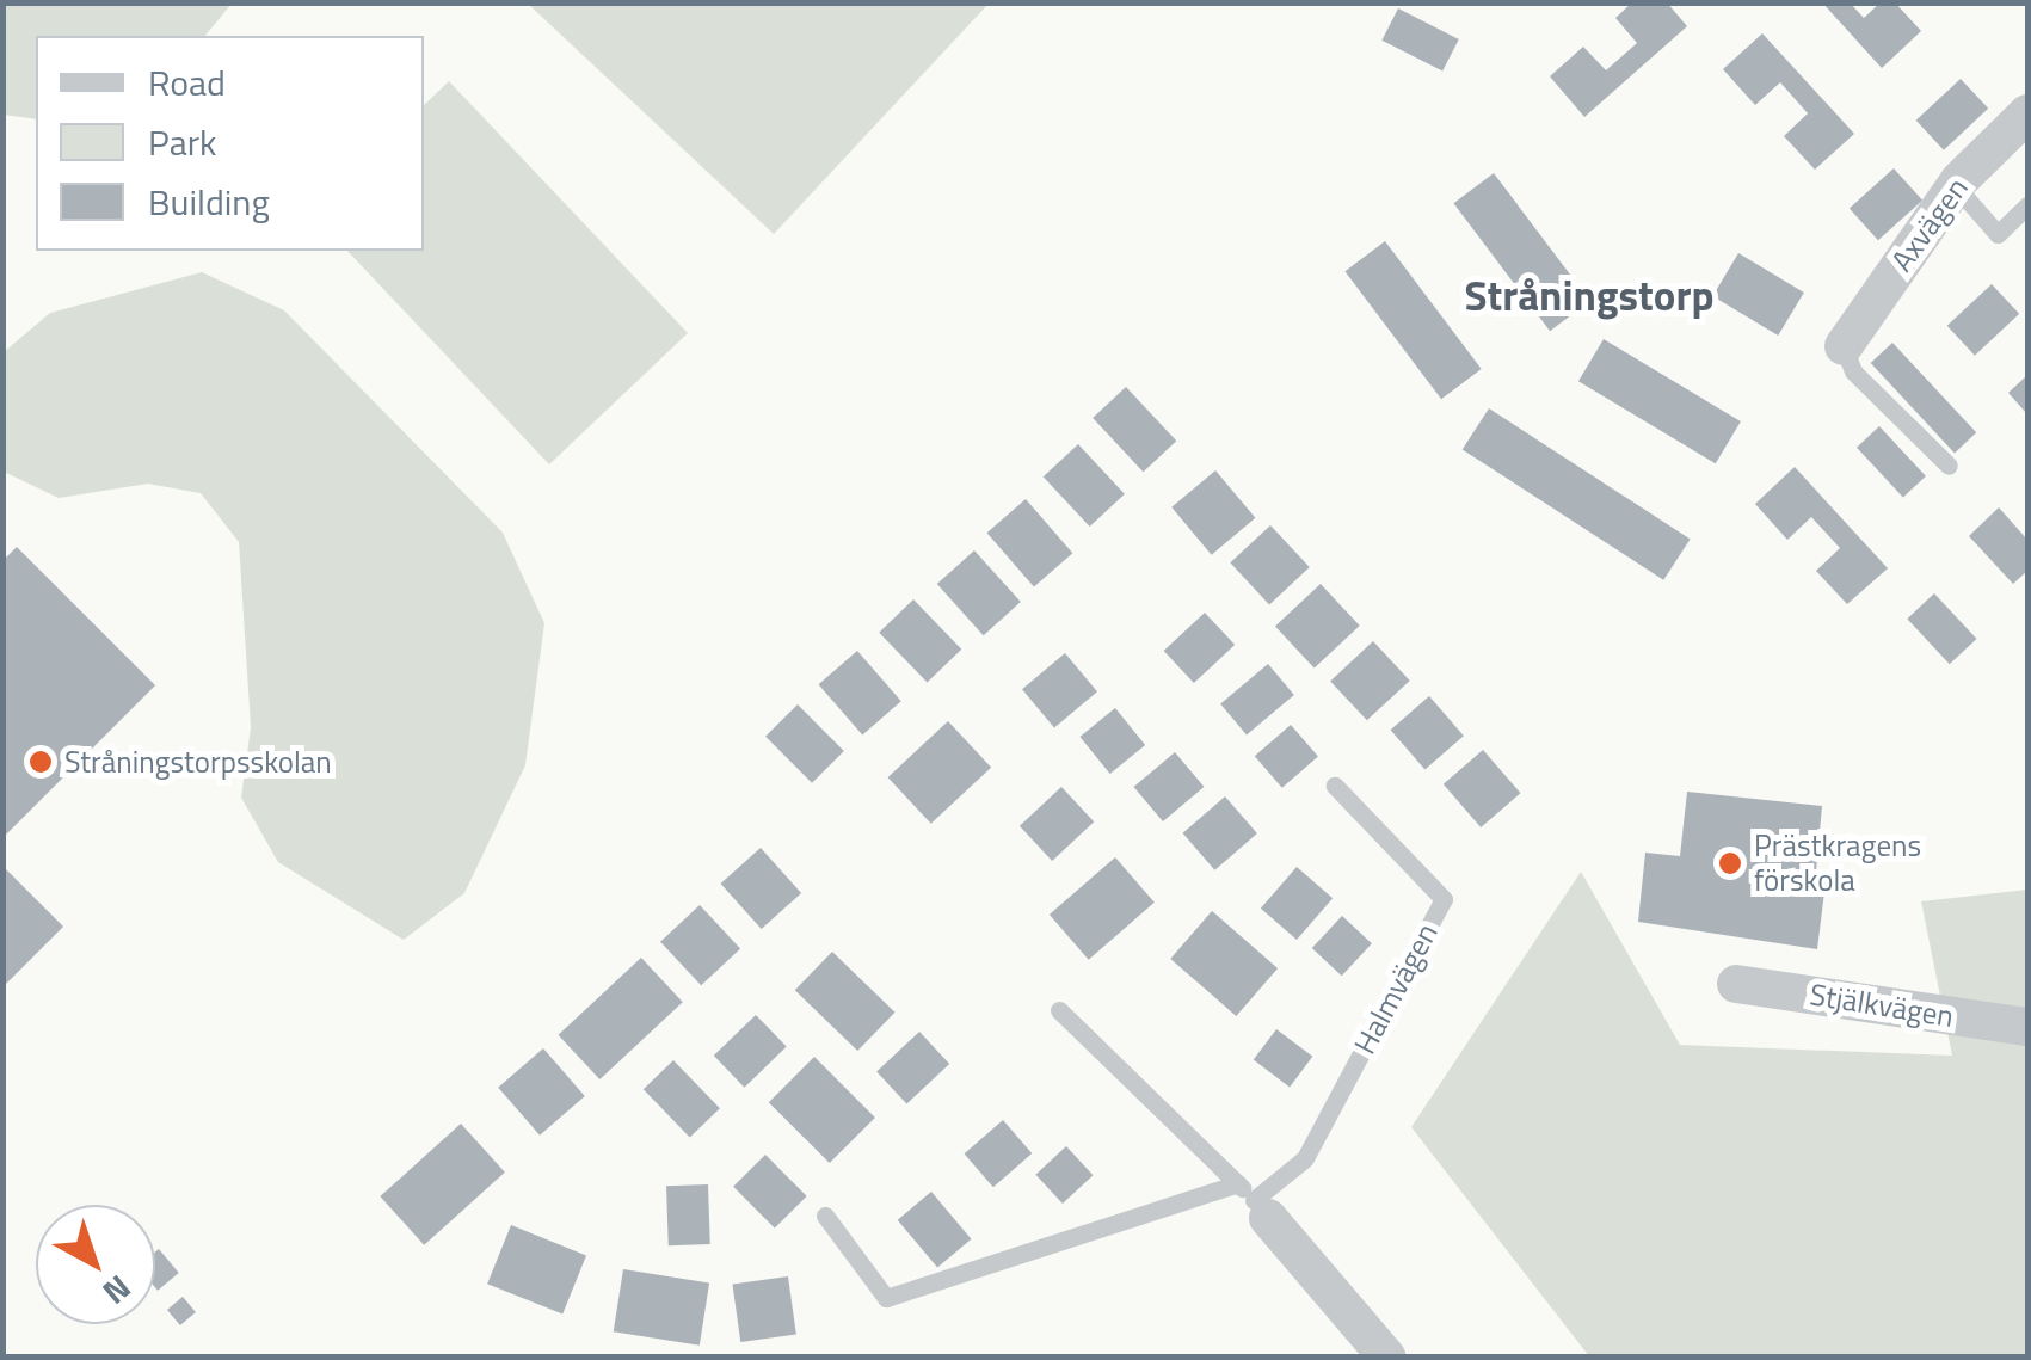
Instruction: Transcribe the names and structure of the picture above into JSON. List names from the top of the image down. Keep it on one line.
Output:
{"streets":{"street":["Axvägen","Stjälkvägen"],"lane":["Halmvägen"]},"districts":["Stråningstorp"],"places":["Stråningstorpsskolan","Prästkragens förskola"],"legend":["Road","Park","Building"],"north":"bottom right"}
